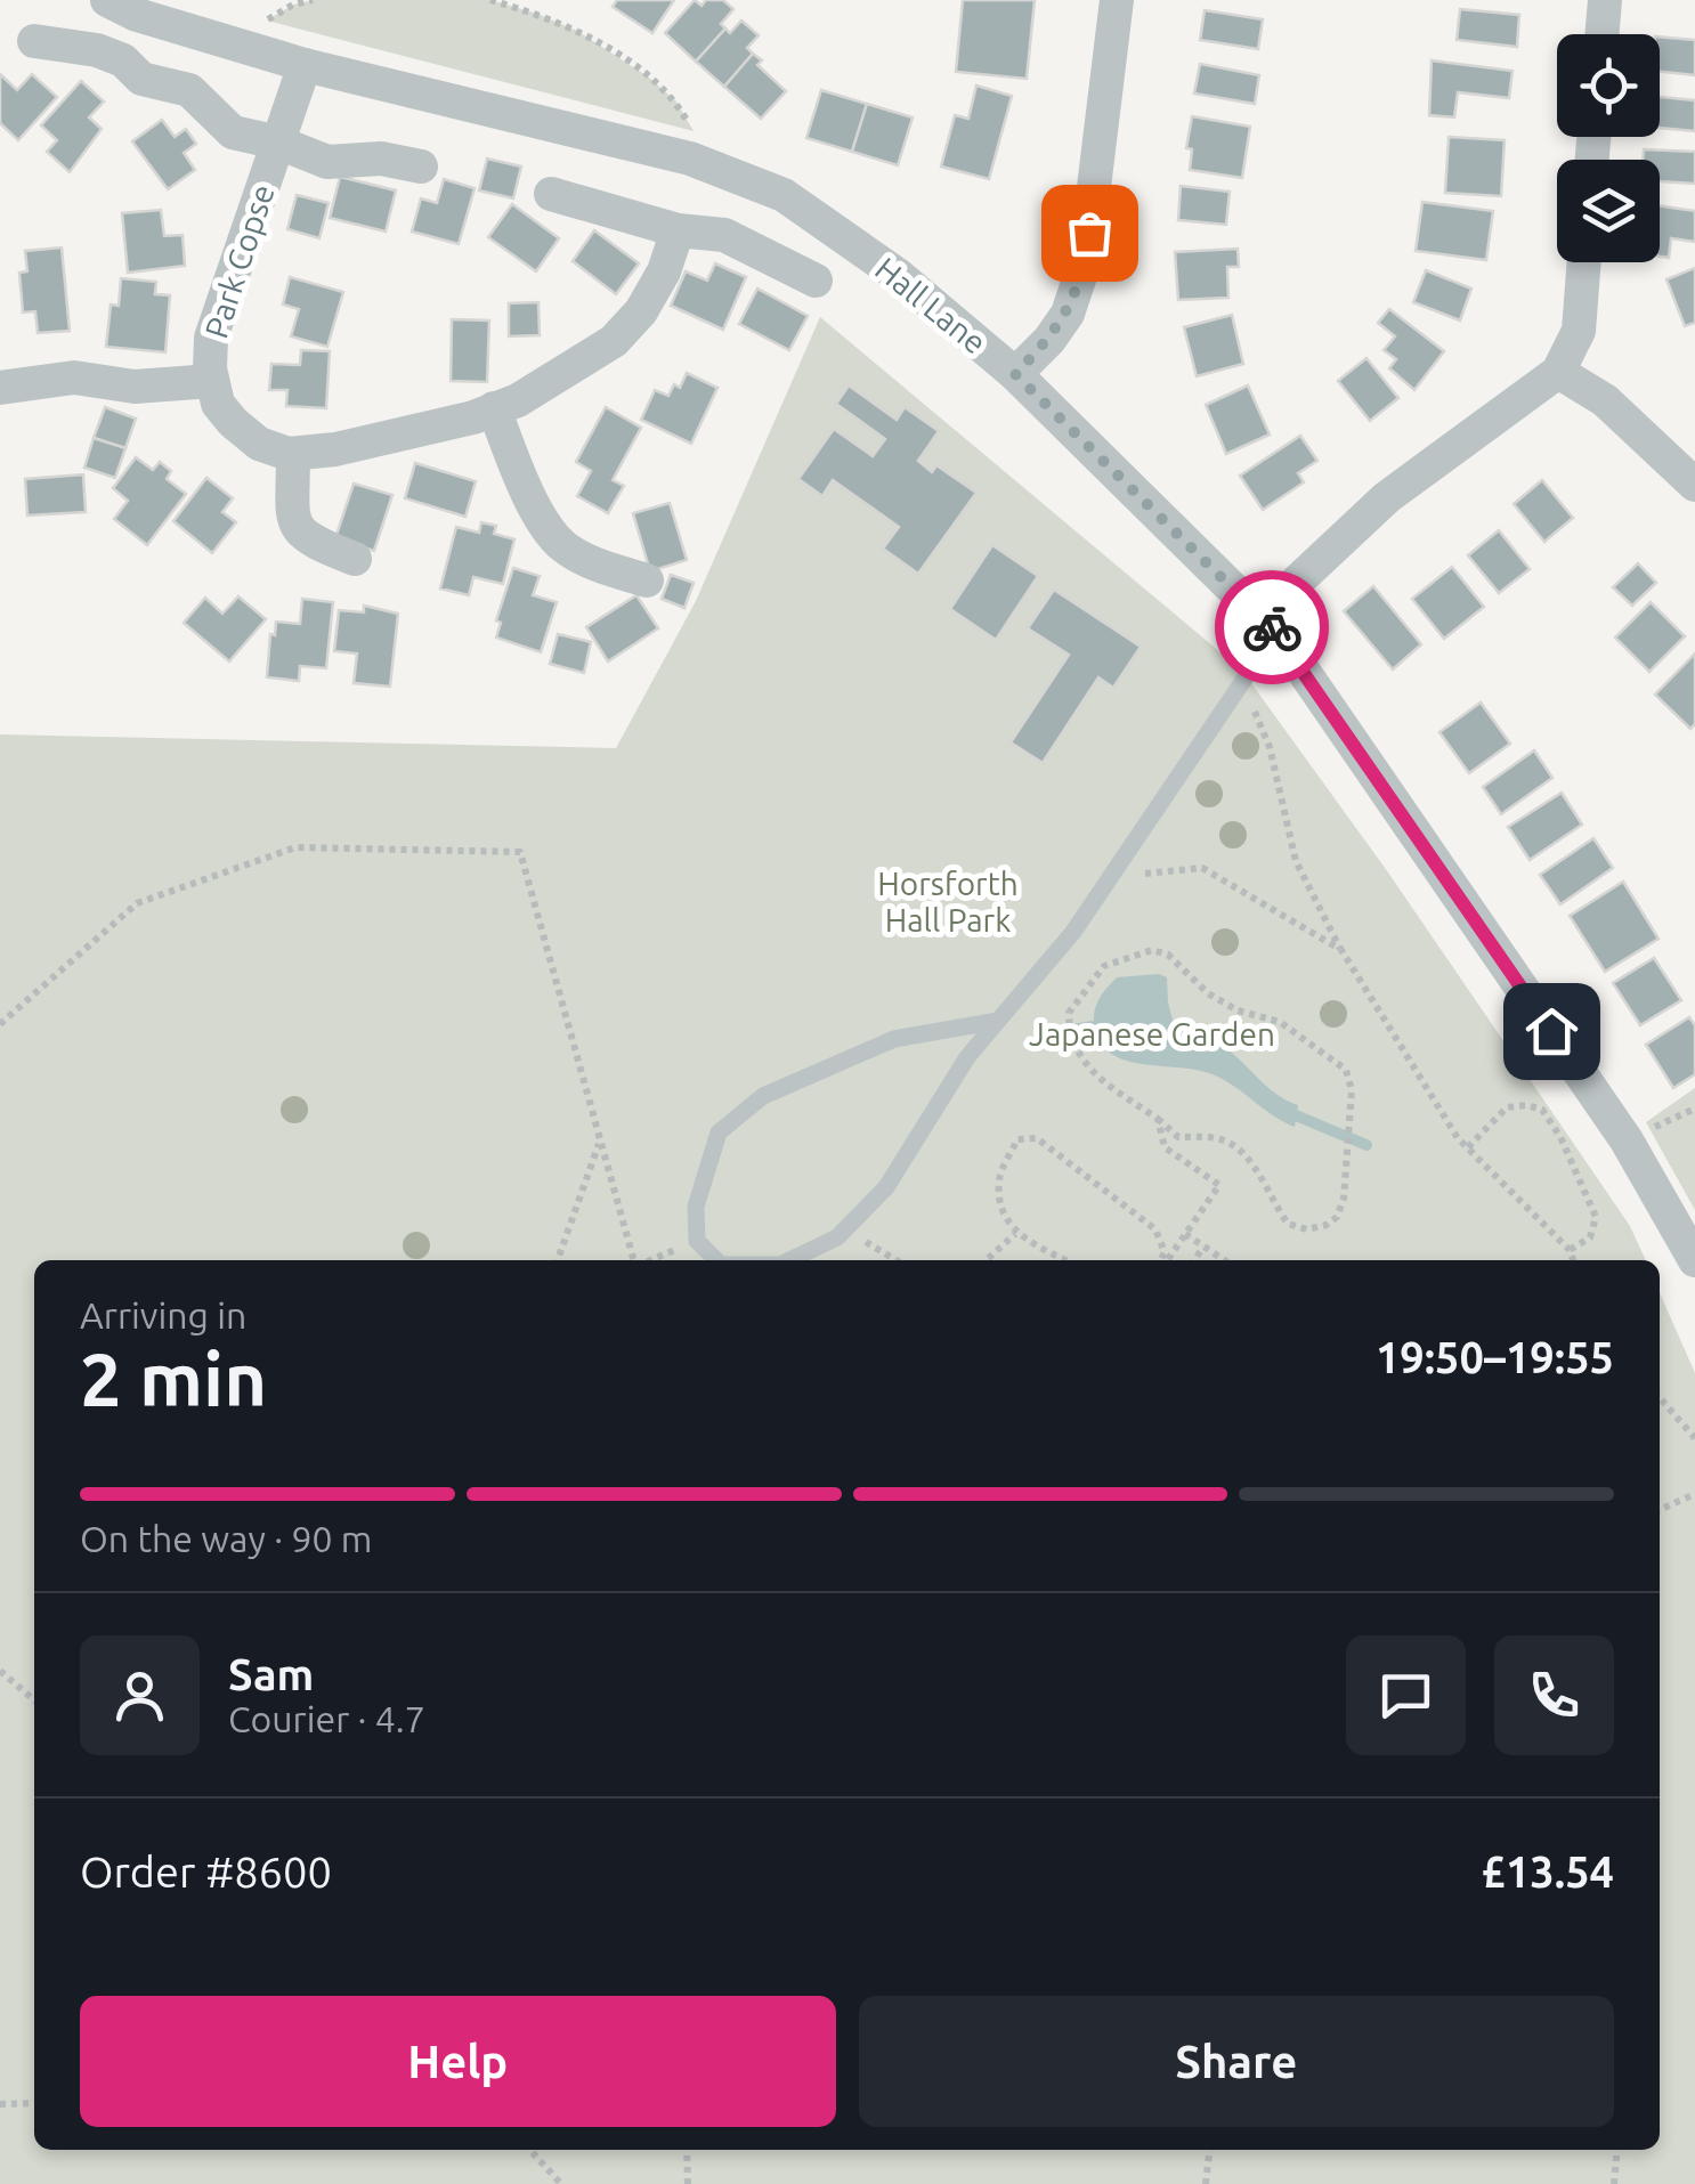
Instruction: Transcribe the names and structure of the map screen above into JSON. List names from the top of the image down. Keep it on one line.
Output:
{"streets":{"street":["Park Copse","Hall Lane"]},"crossings":[["Park Copse","Hall Lane"]],"parks":["Horsforth Hall Park","Japanese Garden"],"page":{"heading":["2 min","Arriving in","19:50–19:55"],"panel":["Sam","Courier · 4.7","Order #8600","£13.54"],"bar":"On the way · 90 m","buttons":["Help","Share"]}}
